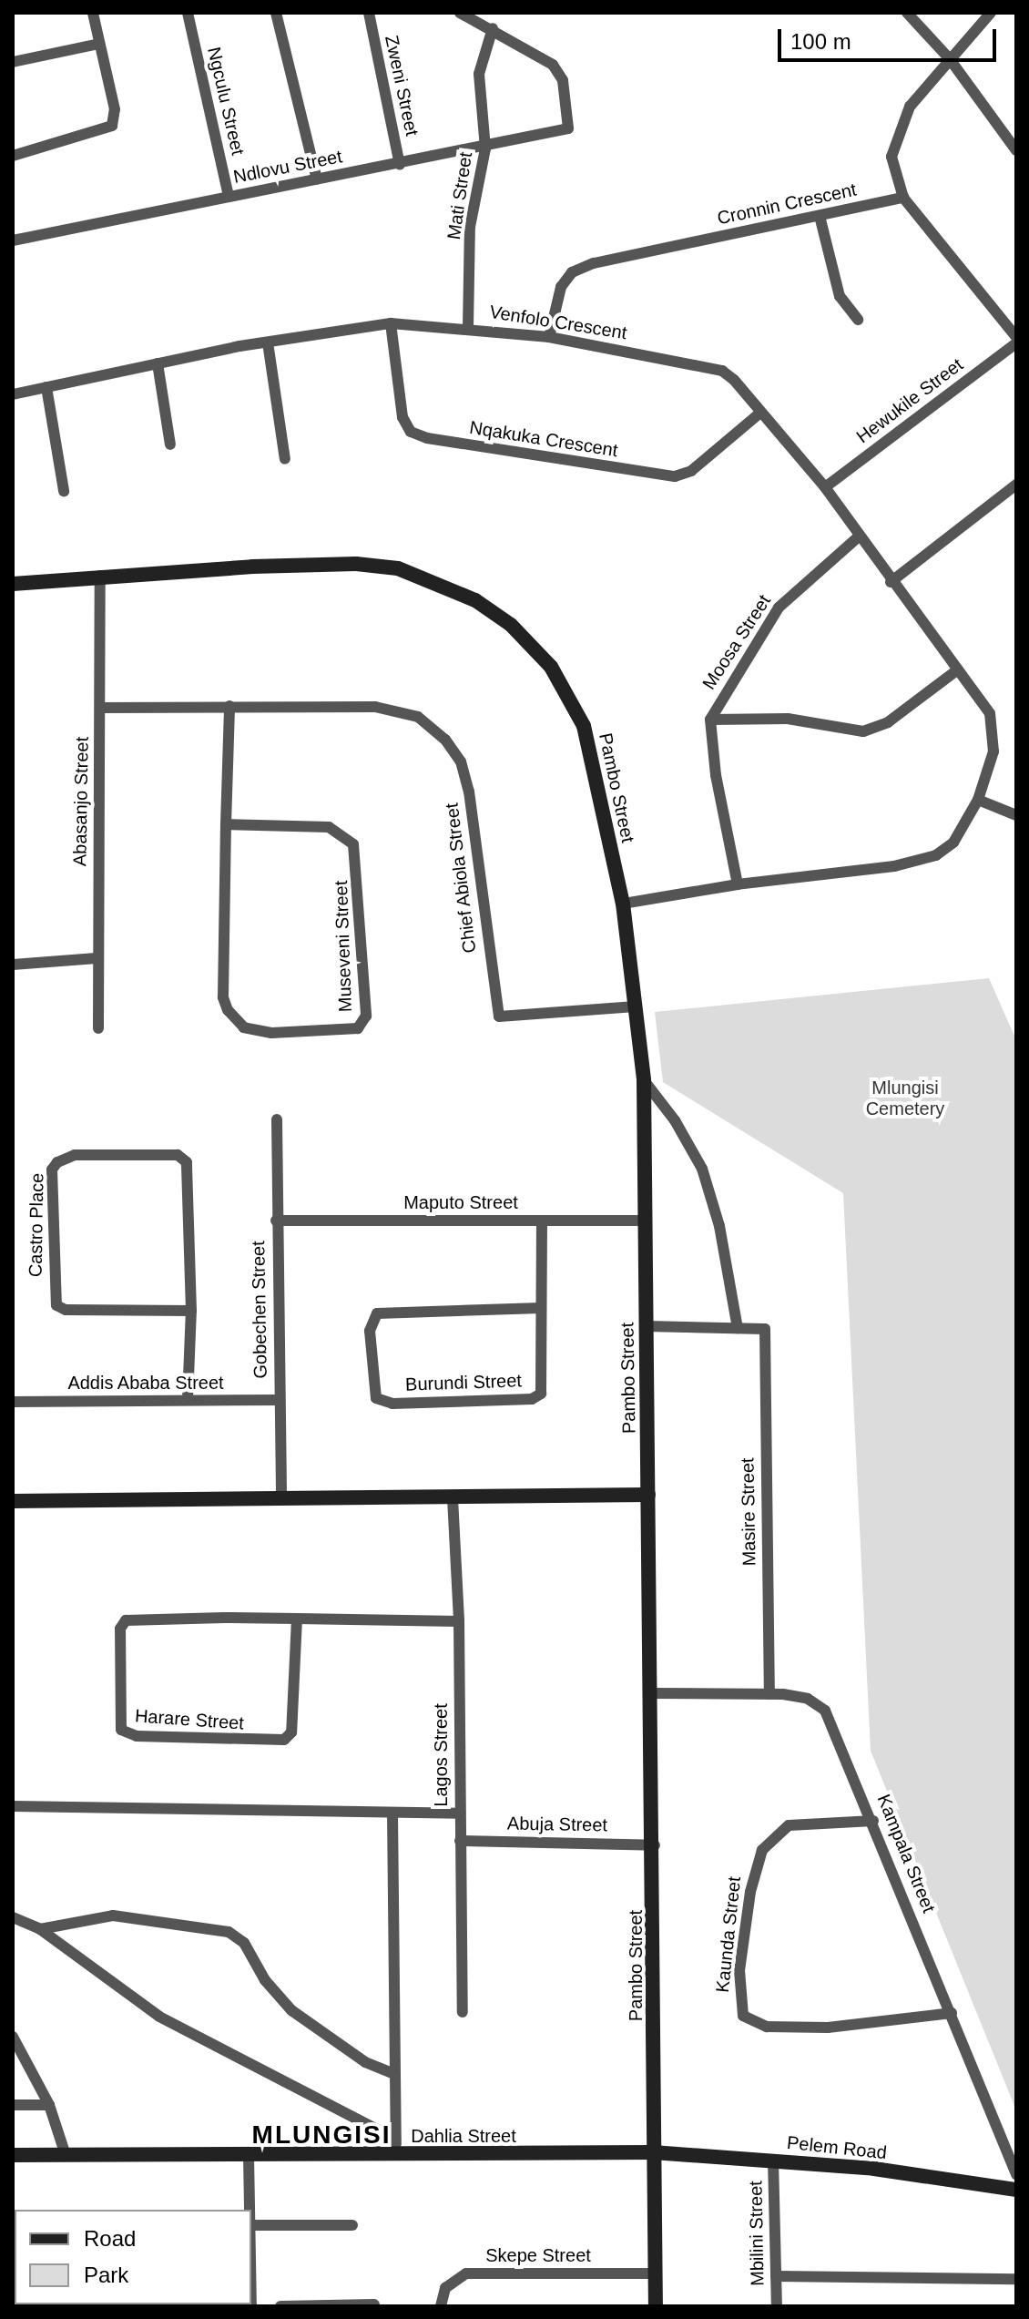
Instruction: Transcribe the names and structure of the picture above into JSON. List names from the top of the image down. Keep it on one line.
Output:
{"streets":{"street":["Zweni Street","Ngculu Street","Ndlovu Street","Mati Street","Cronnin Crescent","Venfolo Crescent","Hewukile Street","Nqakuka Crescent","Moosa Street","Pambo Street","Abasanjo Street","Chief Abiola Street","Museveni Street","Maputo Street","Castro Place","Gobechen Street","Addis Ababa Street","Burundi Street","Masire Street","Harare Street","Lagos Street","Abuja Street","Kampala Street","Kaunda Street","Dahlia Street","Pelem Road","Mbilini Street","Skepe Street"]},"crossings":[["Zweni Street","Ndlovu Street"],["Ngculu Street","Ndlovu Street"],["Ndlovu Street","Mati Street"],["Mati Street","Venfolo Crescent"],["Cronnin Crescent","Venfolo Crescent"],["Venfolo Crescent","Hewukile Street"],["Venfolo Crescent","Nqakuka Crescent"],["Venfolo Crescent","Moosa Street"],["Venfolo Crescent","Pambo Street"],["Pambo Street","Abasanjo Street"],["Pambo Street","Chief Abiola Street"],["Pambo Street","Maputo Street"],["Pambo Street","Abuja Street"],["Pambo Street","Kampala Street"],["Pambo Street","Dahlia Street"],["Pambo Street","Pelem Road"],["Pambo Street","Skepe Street"],["Abasanjo Street","Chief Abiola Street"],["Chief Abiola Street","Museveni Street"],["Maputo Street","Gobechen Street"],["Maputo Street","Burundi Street"],["Castro Place","Addis Ababa Street"],["Gobechen Street","Addis Ababa Street"],["Masire Street","Kampala Street"],["Harare Street","Lagos Street"],["Lagos Street","Abuja Street"],["Kampala Street","Kaunda Street"],["Dahlia Street","Pelem Road"],["Pelem Road","Mbilini Street"]],"districts":["MLUNGISI"],"parks":["Mlungisi Cemetery"],"legend":["Road","Park"],"scale_bar":"100 m"}
